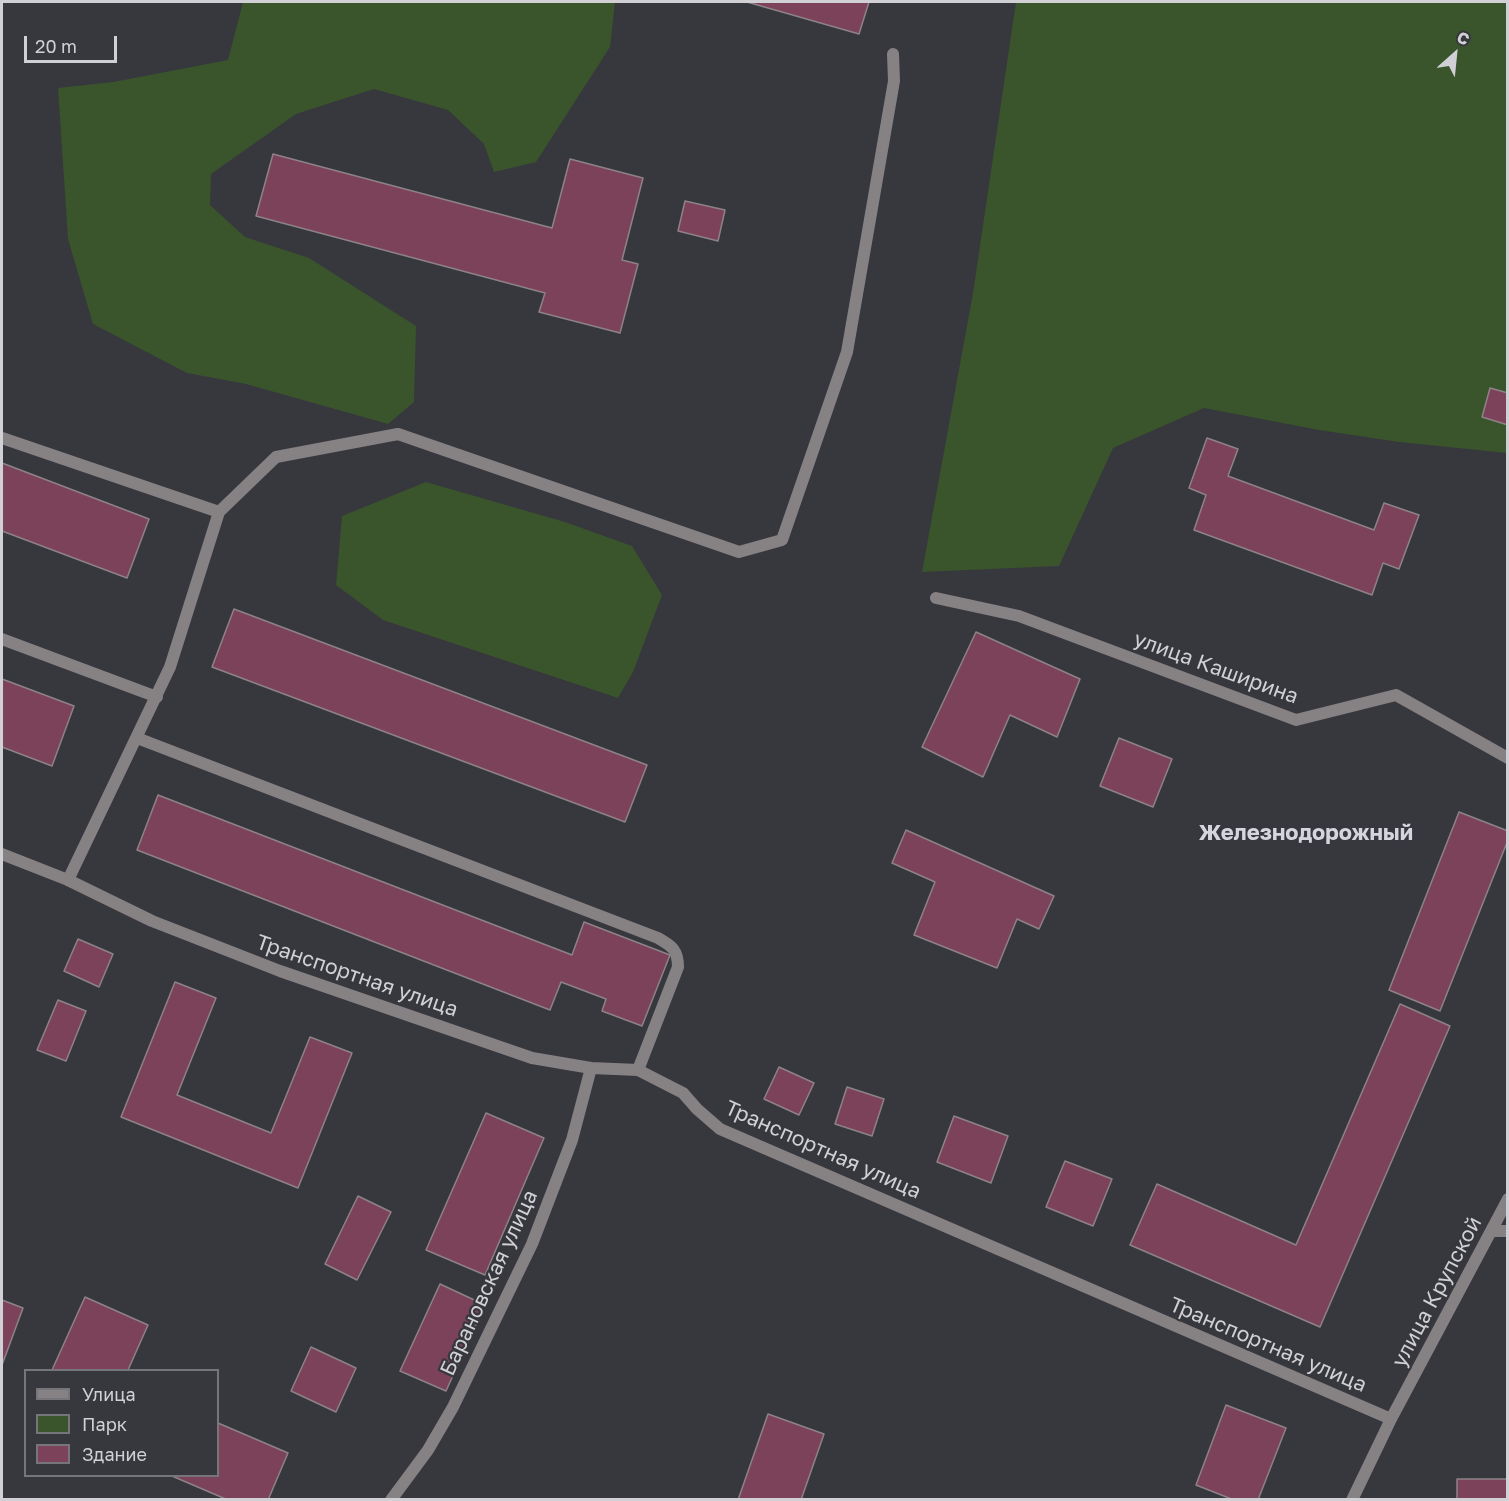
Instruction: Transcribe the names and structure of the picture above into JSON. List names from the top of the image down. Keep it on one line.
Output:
{"streets":{"street":["улица Каширина","Транспортная улица","Барановская улица","улица Крупской"]},"crossings":[["Транспортная улица","Барановская улица"],["Транспортная улица","улица Крупской"]],"districts":["Железнодорожный"],"legend":["Улица","Парк","Здание"],"scale_bar":"20 m","north":"top right"}
